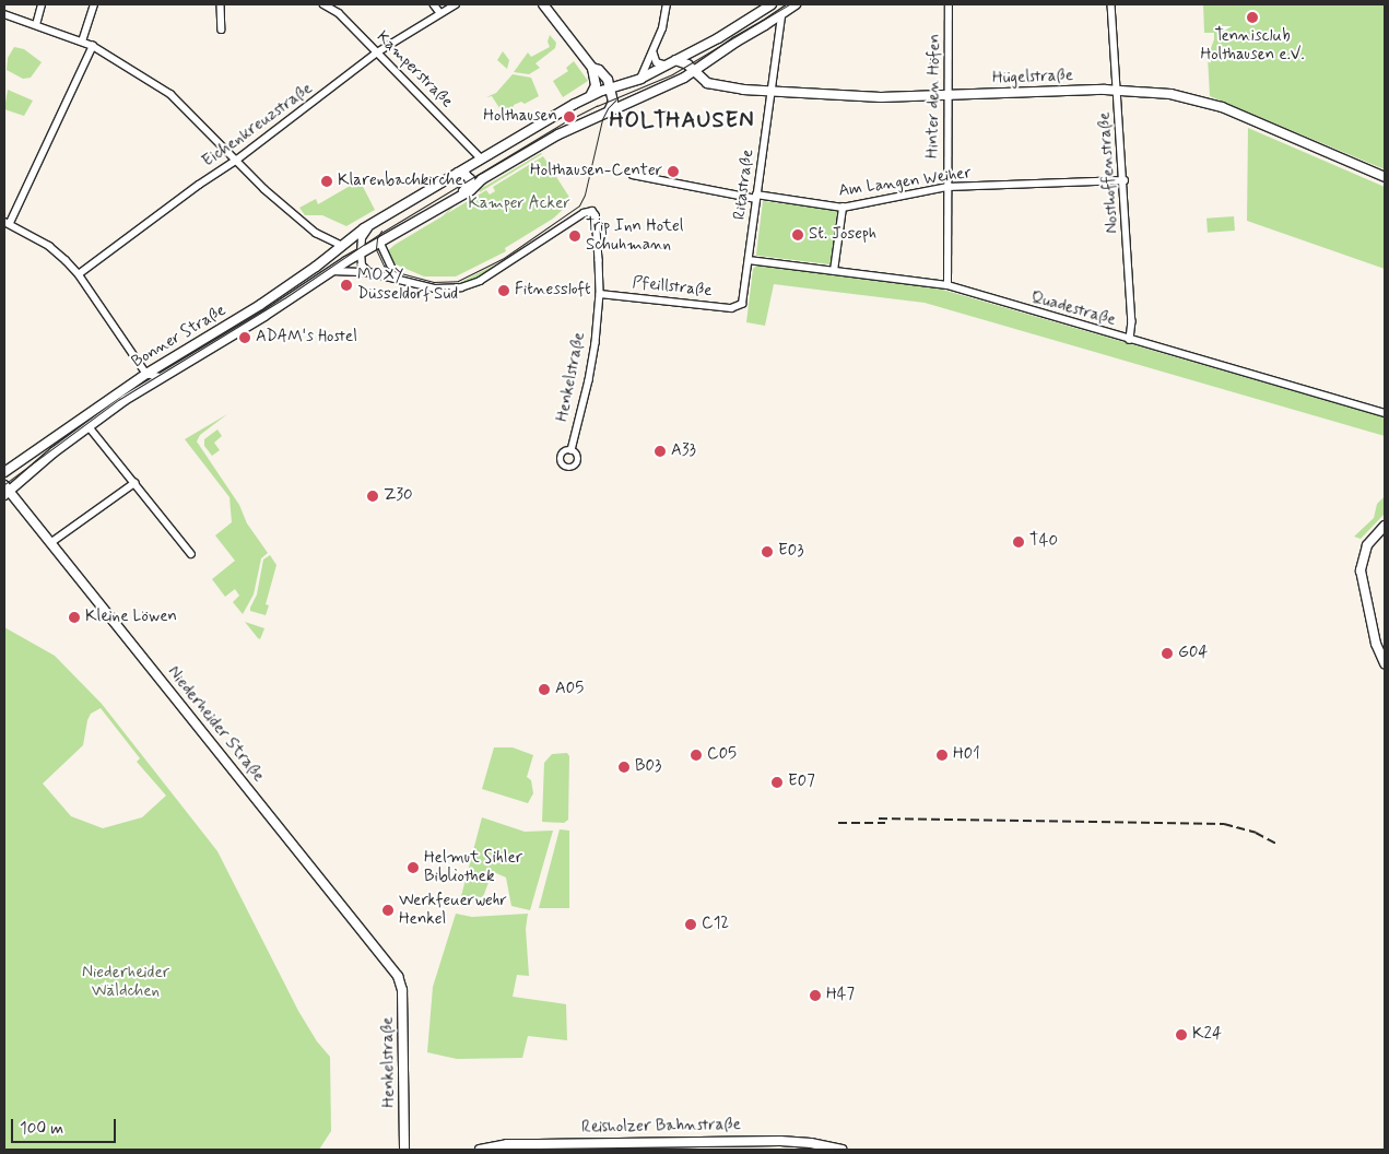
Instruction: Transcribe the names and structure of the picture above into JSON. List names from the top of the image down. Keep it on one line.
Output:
{"streets":{"main road":["Hügelstraße","Bonner Straße","Henkelstraße","Niederheider Straße","Reisholzer Bahnstraße"],"street":["Kamperstraße","Hinter den Höfen","Eichenkreuzstraße","Nosthoffenstraße","Am Langen Weiher","Ritastraße","Pfeillstraße","Quadestraße"]},"crossings":[["Kamperstraße","Eichenkreuzstraße"],["Kamperstraße","Bonner Straße"],["Hügelstraße","Hinter den Höfen"],["Hügelstraße","Nosthoffenstraße"],["Hügelstraße","Ritastraße"],["Hügelstraße","Bonner Straße"],["Hinter den Höfen","Am Langen Weiher"],["Hinter den Höfen","Quadestraße"],["Nosthoffenstraße","Am Langen Weiher"],["Nosthoffenstraße","Quadestraße"],["Am Langen Weiher","Ritastraße"],["Ritastraße","Pfeillstraße"],["Ritastraße","Quadestraße"],["Ritastraße","Bonner Straße"],["Pfeillstraße","Henkelstraße"],["Bonner Straße","Niederheider Straße"],["Henkelstraße","Niederheider Straße"]],"districts":["HOLTHAUSEN"],"parks":["Kamper Acker","Niederheider Wäldchen"],"places":["Tennisclub Holthausen e.V.","Holthausen","Holthausen-Center","Klarenbachkirche","St. Joseph","Trip Inn Hotel Schuhmann","MOXY Düsseldorf Süd","Fitnessloft","ADAM's Hostel","A33","Z30","T40","E03","Kleine Löwen","G04","A05","C05","H01","B03","E07","Helmut Sihler Bibliothek","Werkfeuerwehr Henkel","C12","H47","K24"],"scale_bar":"100 m"}
